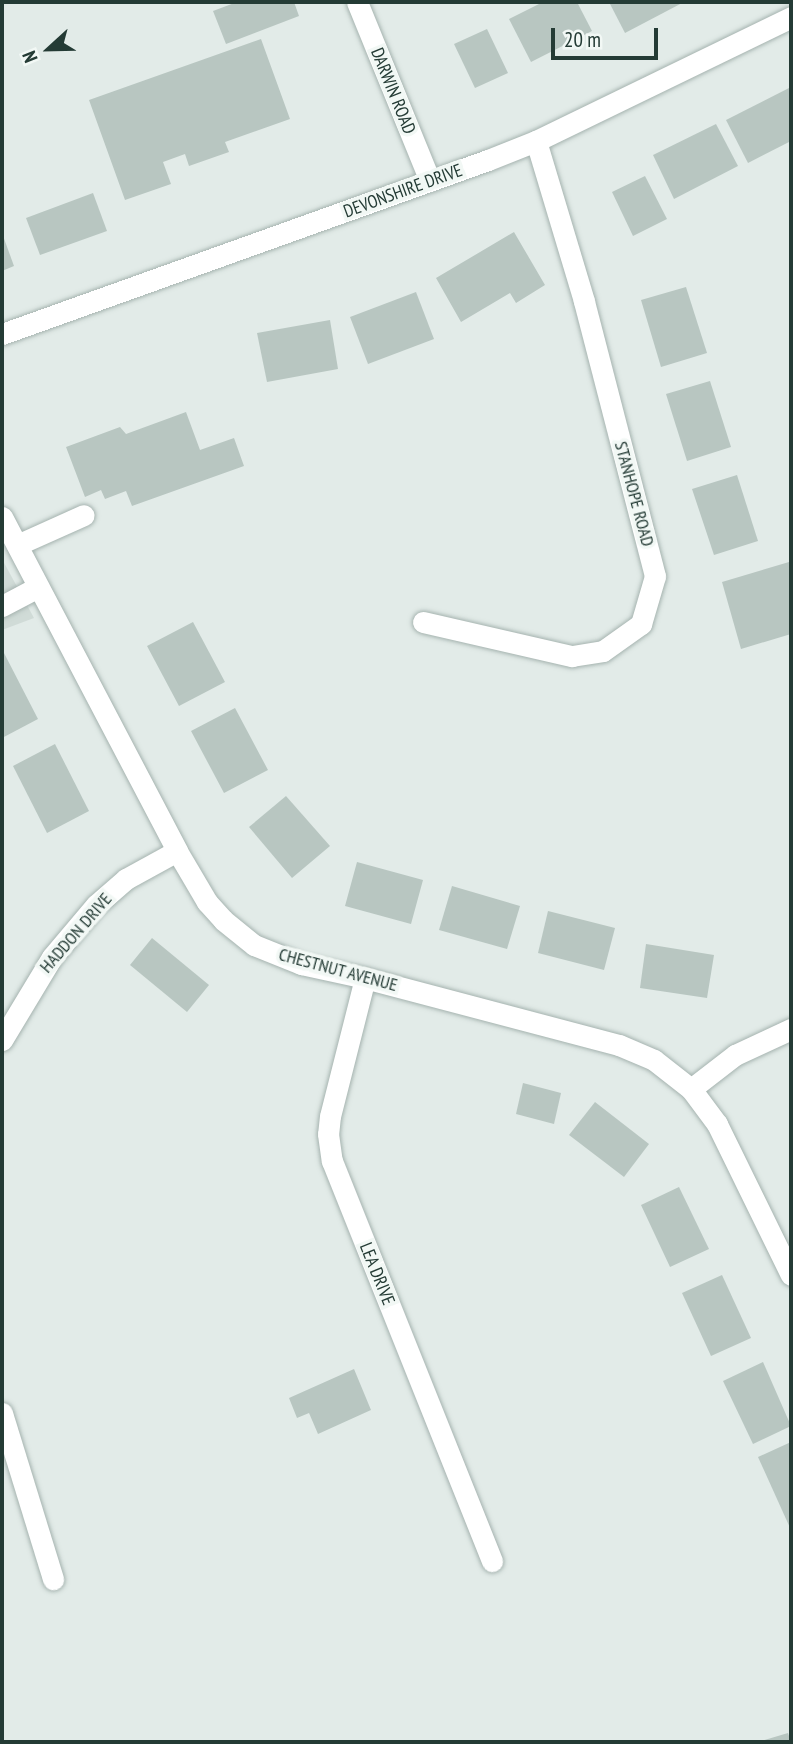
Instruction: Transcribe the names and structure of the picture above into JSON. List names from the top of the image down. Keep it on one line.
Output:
{"streets":{"street":["DARWIN ROAD","DEVONSHIRE DRIVE","STANHOPE ROAD","HADDON DRIVE","CHESTNUT AVENUE","LEA DRIVE"]},"crossings":[["DARWIN ROAD","DEVONSHIRE DRIVE"],["DEVONSHIRE DRIVE","STANHOPE ROAD"],["HADDON DRIVE","CHESTNUT AVENUE"],["CHESTNUT AVENUE","LEA DRIVE"]],"scale_bar":"20 m","north":"left"}
